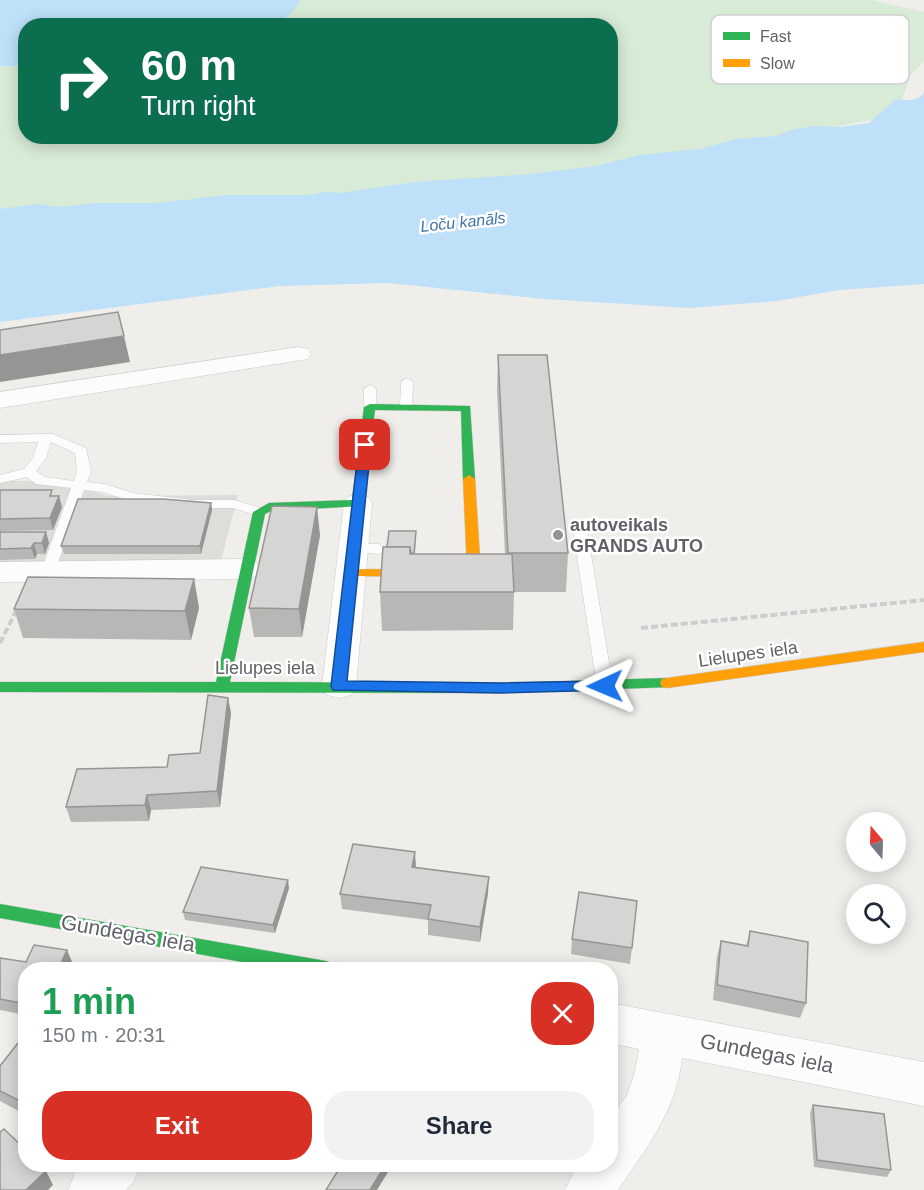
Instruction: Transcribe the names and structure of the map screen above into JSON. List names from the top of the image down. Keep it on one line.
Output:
{"streets":{"street":["Lielupes iela","Gundegas iela"]},"water":["Loču kanāls"],"places":["autoveikals GRANDS AUTO"],"legend":["Fast","Slow"],"north":"top","page":{"turn":["60 m","Turn right"],"heading":["1 min","150 m · 20:31"],"buttons":["Exit","Share"]}}
